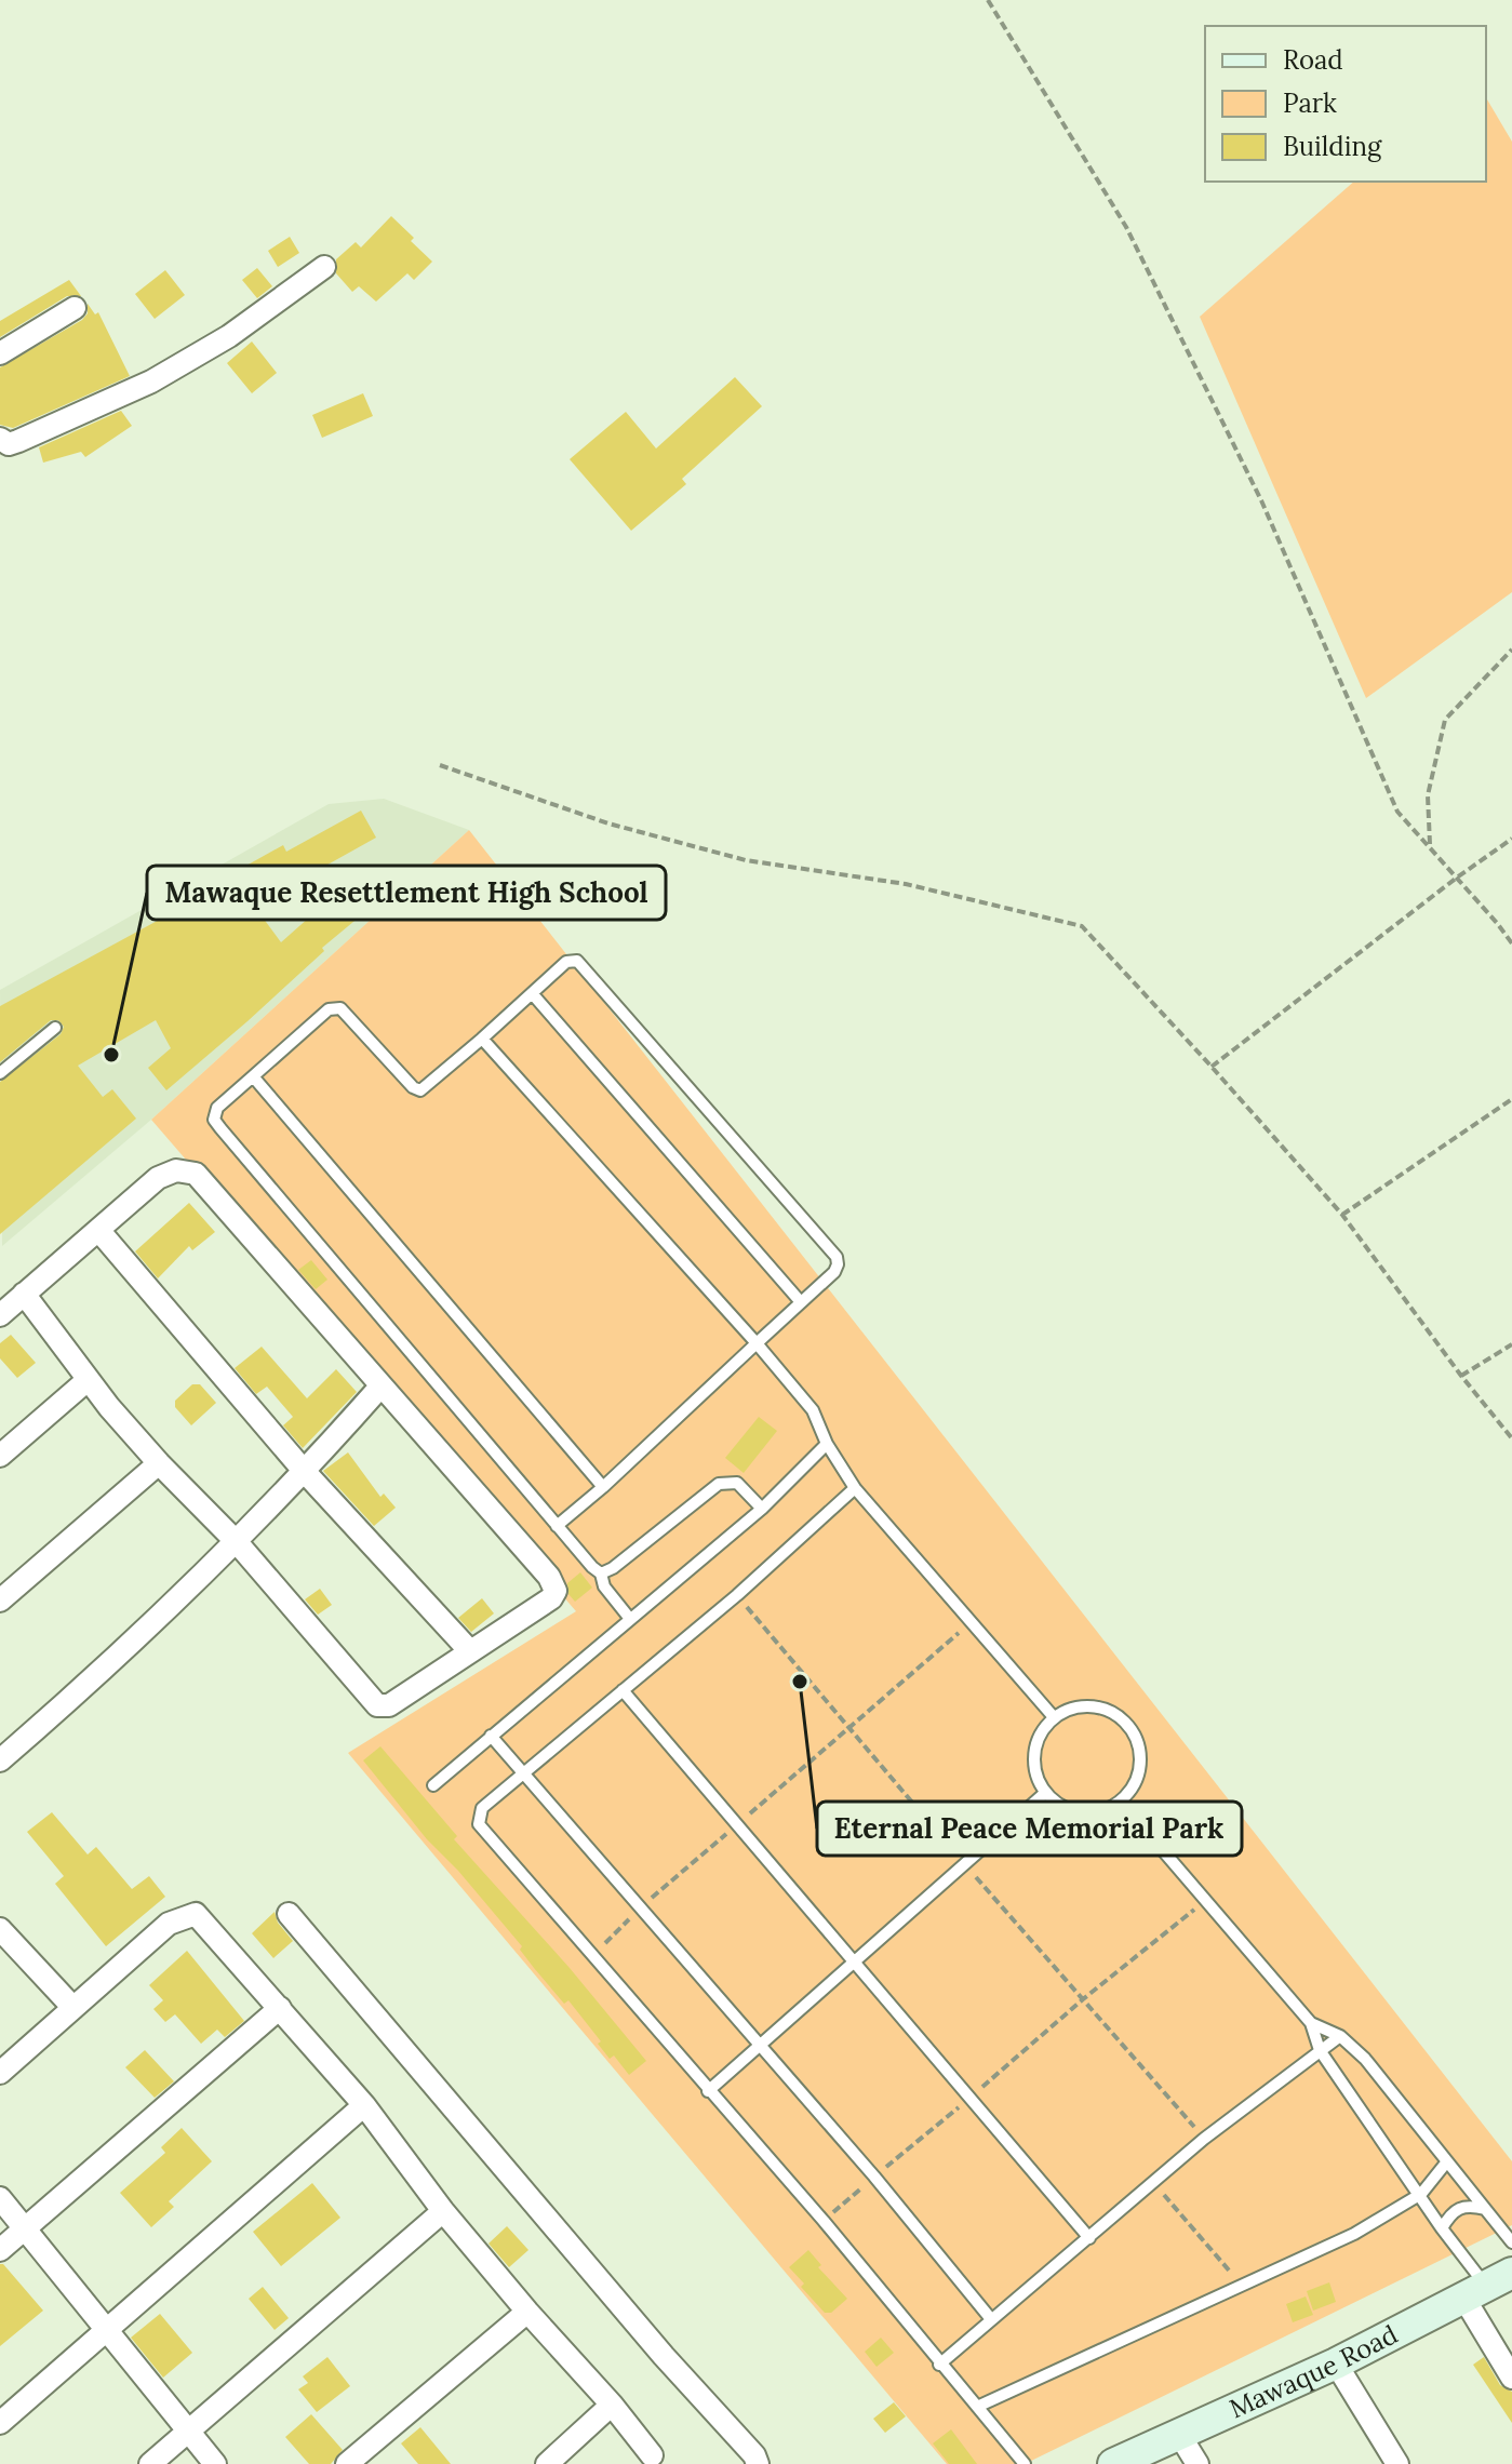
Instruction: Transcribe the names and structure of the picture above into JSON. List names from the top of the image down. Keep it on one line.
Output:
{"streets":{"main road":["Mawaque Road"]},"places":["Mawaque Resettlement High School","Eternal Peace Memorial Park"],"legend":["Road","Park","Building"]}
